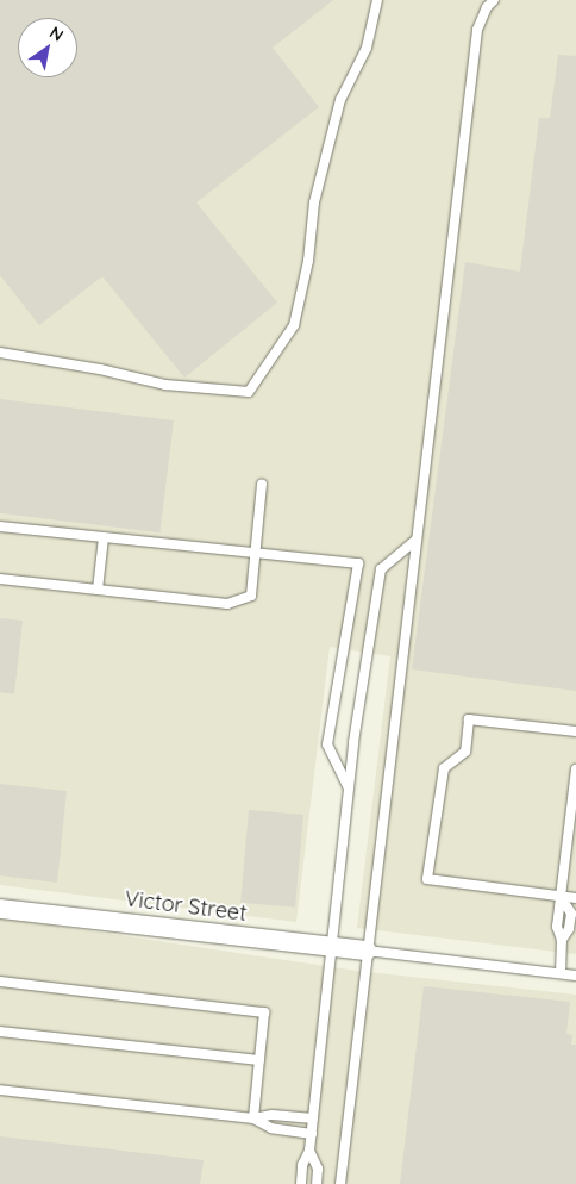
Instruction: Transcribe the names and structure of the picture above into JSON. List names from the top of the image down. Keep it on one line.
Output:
{"streets":{"street":["Victor Street"]},"north":"top right"}
